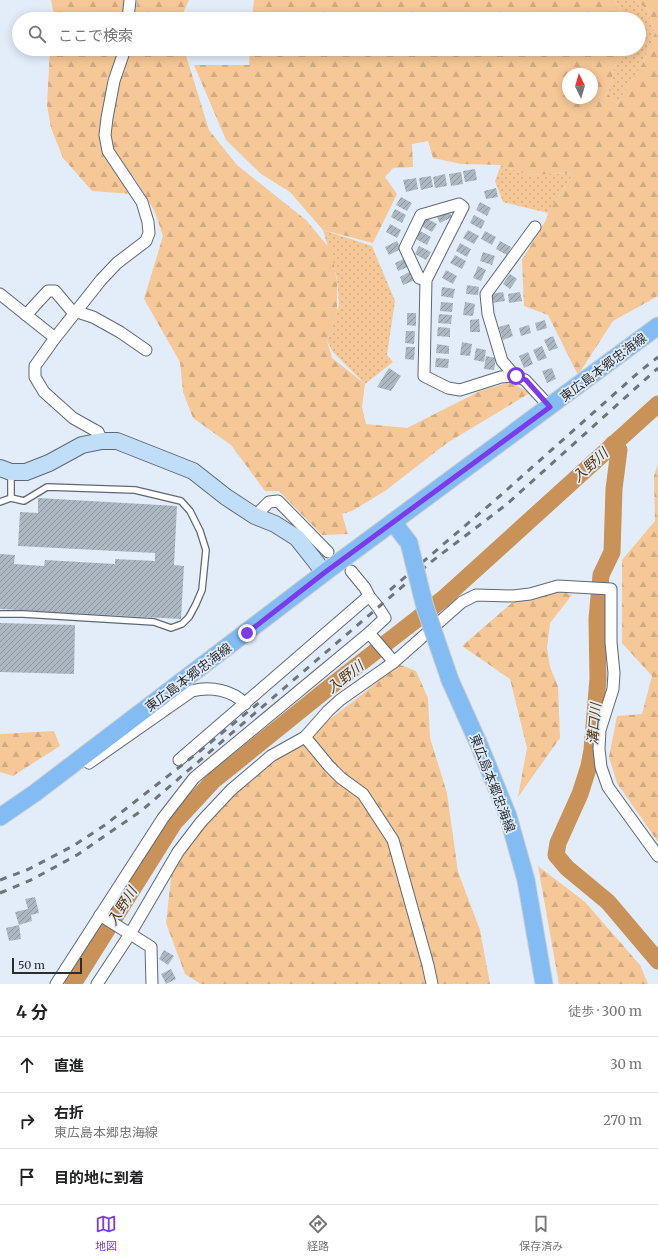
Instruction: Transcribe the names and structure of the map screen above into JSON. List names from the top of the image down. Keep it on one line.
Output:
{"streets":{"main road":["東広島本郷忠海線"]},"water":["入野川","溝口川"],"scale_bar":"50 m","north":"top","page":{"search":"ここで検索","scale":"50 m","heading":["4 分","徒歩 · 300 m"],"list":[["直進","30 m"],["右折","東広島本郷忠海線","270 m"],"目的地に到着"],"nav":["地図","経路","保存済み"]}}
